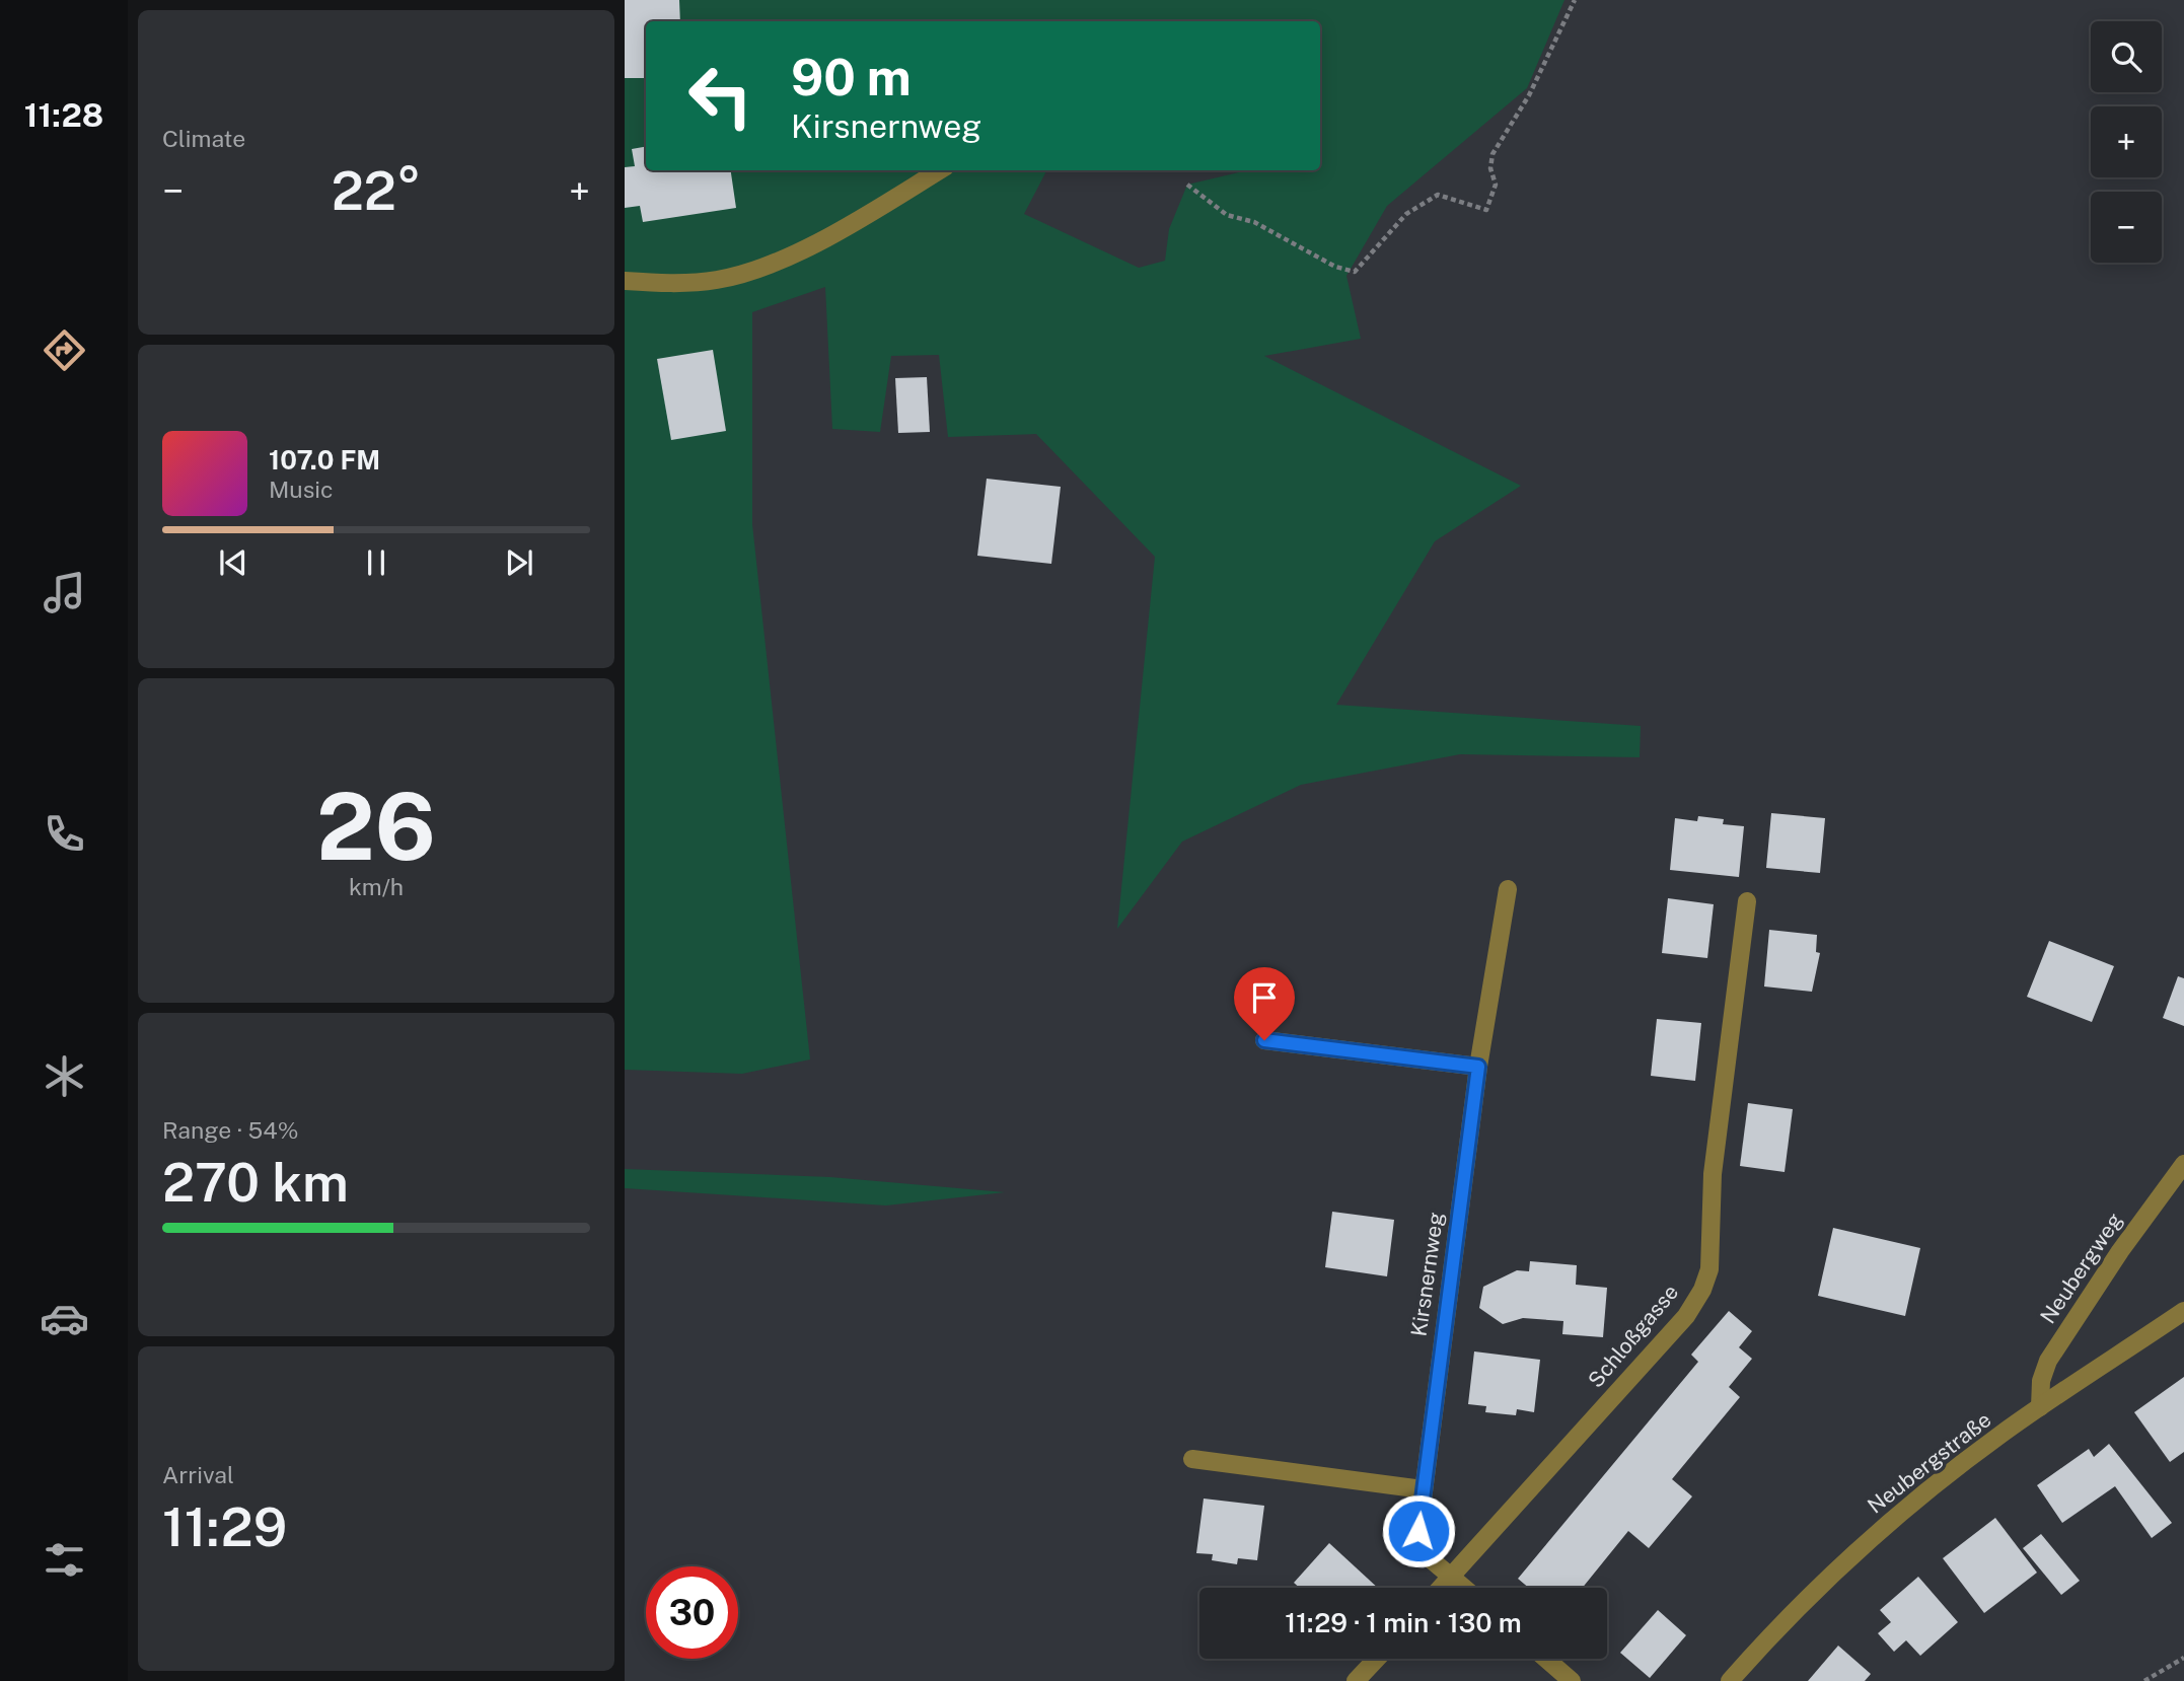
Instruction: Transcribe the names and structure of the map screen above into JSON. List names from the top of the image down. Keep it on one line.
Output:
{"streets":{"street":["Neubergweg","Kirsnernweg","Schloßgasse","Neubergstraße"]},"crossings":[["Neubergweg","Neubergstraße"],["Kirsnernweg","Schloßgasse"]],"page":{"tabs":"11:28","tile":["Climate",["26","km/h"],["Range · 54%","270 km"],["Arrival","11:29"]],"map_buttons":["+","−"],"turn":["90 m","Kirsnernweg"],"heat":["−","22°","+"],"song":["107.0 FM","Music"],"limit":"30","trip":"11:29 · 1 min · 130 m"}}
